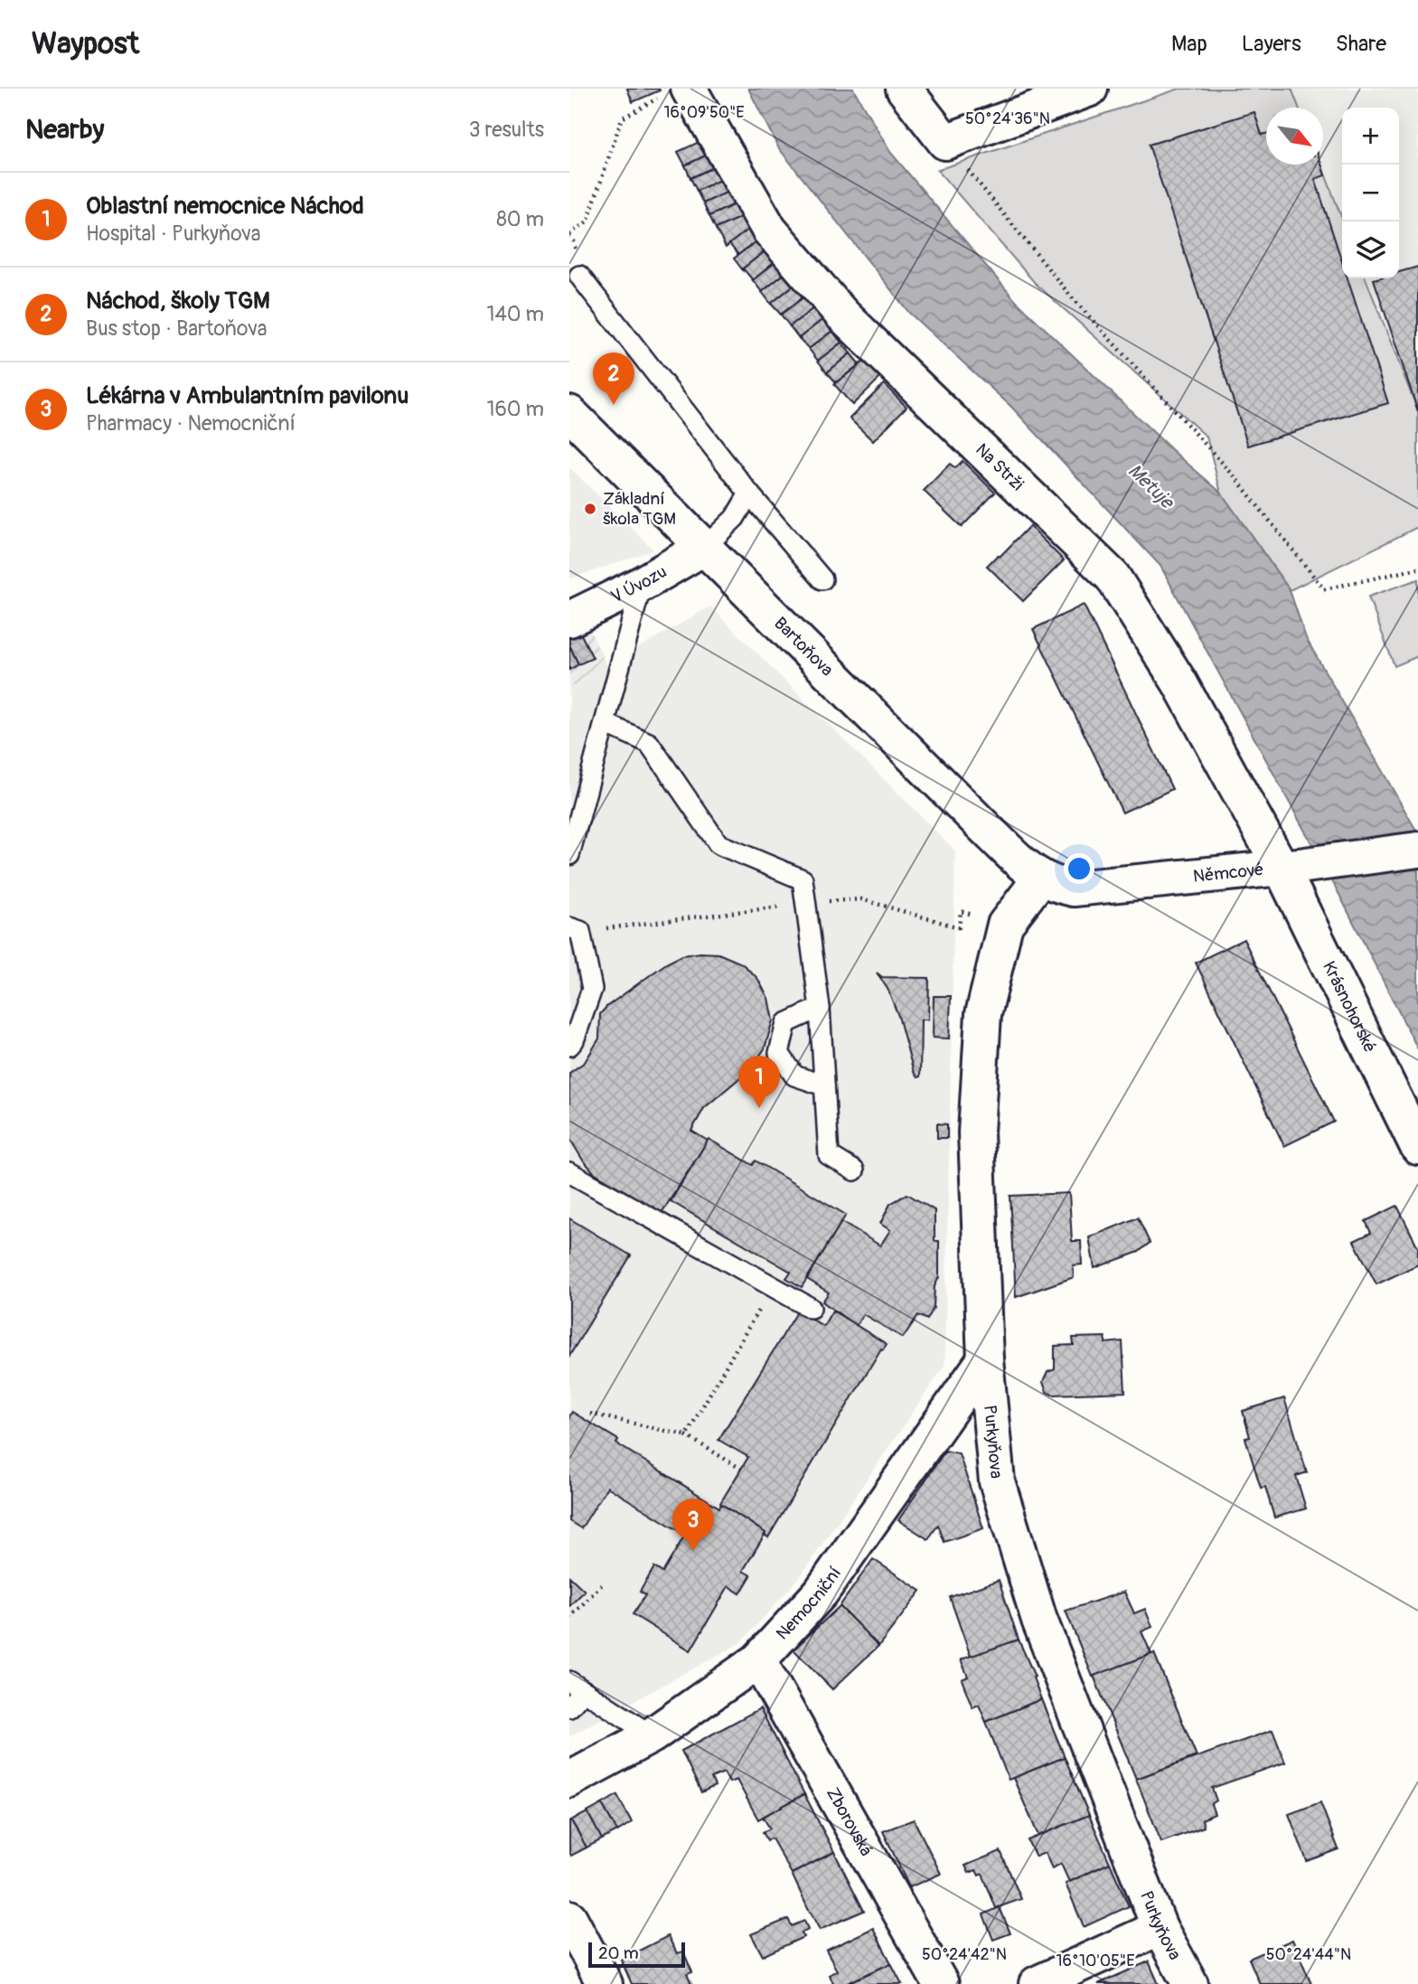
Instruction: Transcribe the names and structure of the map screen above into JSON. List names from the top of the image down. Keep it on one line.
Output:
{"streets":{"street":["Na Strži","V Úvozu","Bartoňova","Němcové","Krásnohorské","Purkyňova","Nemocniční","Zborovská"]},"crossings":[["Na Strži","Němcové"],["Na Strži","Krásnohorské"],["V Úvozu","Bartoňova"],["Bartoňova","Němcové"],["Bartoňova","Purkyňova"],["Němcové","Krásnohorské"],["Němcové","Purkyňova"],["Purkyňova","Nemocniční"],["Nemocniční","Zborovská"]],"water":["Metuje"],"places":["Základní škola TGM"],"scale_bar":"20 m","north":"bottom right","page":{"header":"Waypost","nav":["Map","Layers","Share"],"heading":["Nearby","3 results"],"map_buttons":["+","−"],"list":[{"mark":"1","name":"Oblastní nemocnice Náchod","note":"Hospital · Purkyňova","value":"80 m"},{"mark":"2","name":"Náchod, školy TGM","note":"Bus stop · Bartoňova","value":"140 m"},{"mark":"3","name":"Lékárna v Ambulantním pavilonu","note":"Pharmacy · Nemocniční","value":"160 m"}],"pins":["2","1","3"],"scale":"20 m"},"coordinates":["16°09'50\"E","50°24'36\"N","50°24'42\"N","50°24'44\"N","16°10'05\"E"]}
